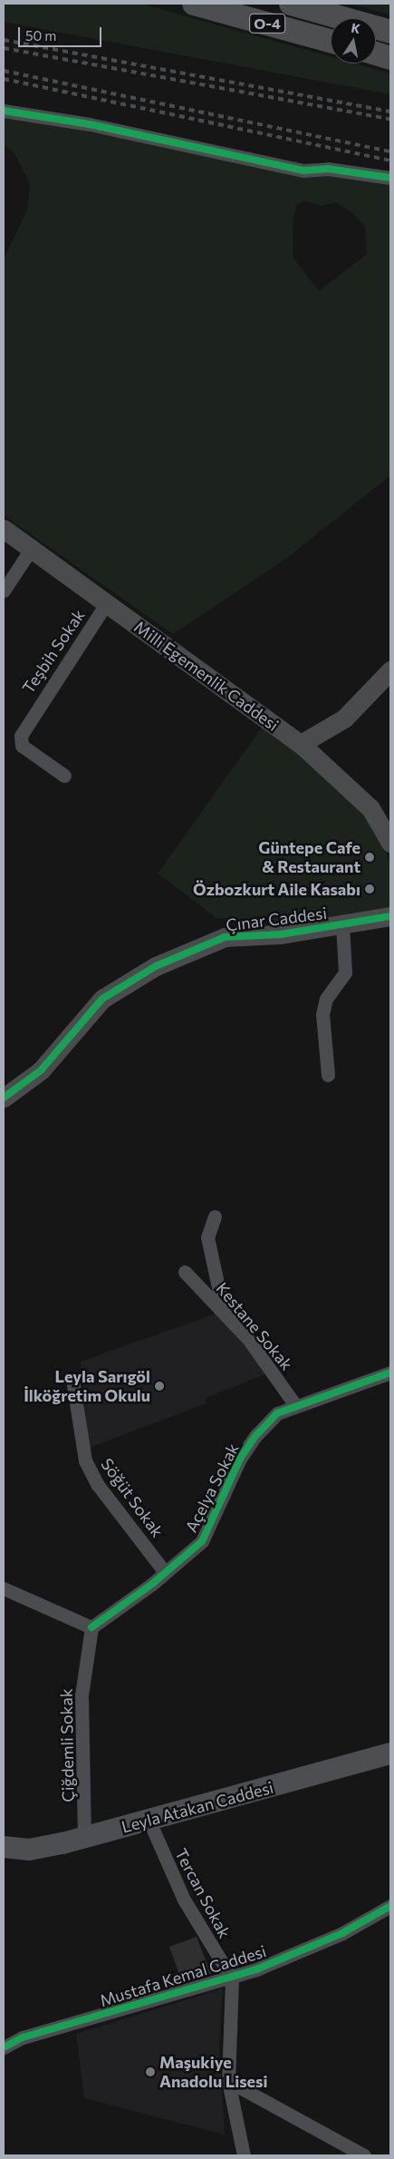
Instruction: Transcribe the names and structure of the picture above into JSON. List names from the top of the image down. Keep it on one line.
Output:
{"streets":{"highway":["O-4"],"main road":["Leyla Atakan Caddesi"],"street":["Teşbih Sokak","Milli Egemenlik Caddesi","Çınar Caddesi","Kestane Sokak","Açelya Sokak","Söğüt Sokak","Çiğdemli Sokak","Tercan Sokak","Mustafa Kemal Caddesi"]},"crossings":[["Teşbih Sokak","Milli Egemenlik Caddesi"],["Kestane Sokak","Açelya Sokak"],["Açelya Sokak","Söğüt Sokak"],["Açelya Sokak","Çiğdemli Sokak"],["Çiğdemli Sokak","Leyla Atakan Caddesi"],["Leyla Atakan Caddesi","Tercan Sokak"],["Tercan Sokak","Mustafa Kemal Caddesi"]],"places":["Güntepe Cafe & Restaurant","Özbozkurt Aile Kasabı","Leyla Sarıgöl İlköğretim Okulu","Maşukiye Anadolu Lisesi"],"scale_bar":"50 m","north":"top"}
